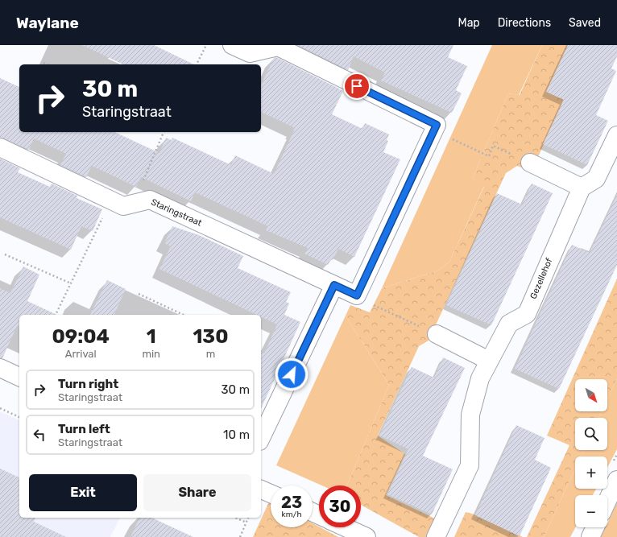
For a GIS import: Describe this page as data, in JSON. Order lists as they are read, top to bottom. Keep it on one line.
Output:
{"streets":{"street":["Staringstraat","Gezellehof"]},"north":"bottom right","page":{"header":"Waylane","nav":["Map","Directions","Saved"],"turn":["30 m","Staringstraat"],"eta":["09:04","Arrival","1","min","130","m"],"list":[{"name":"Turn right","note":"Staringstraat","value":"30 m"},{"name":"Turn left","note":"Staringstraat","value":"10 m"}],"map_buttons":["+","−"],"buttons":["Exit","Share"],"speed":"23 km/h","limit":"30"}}
